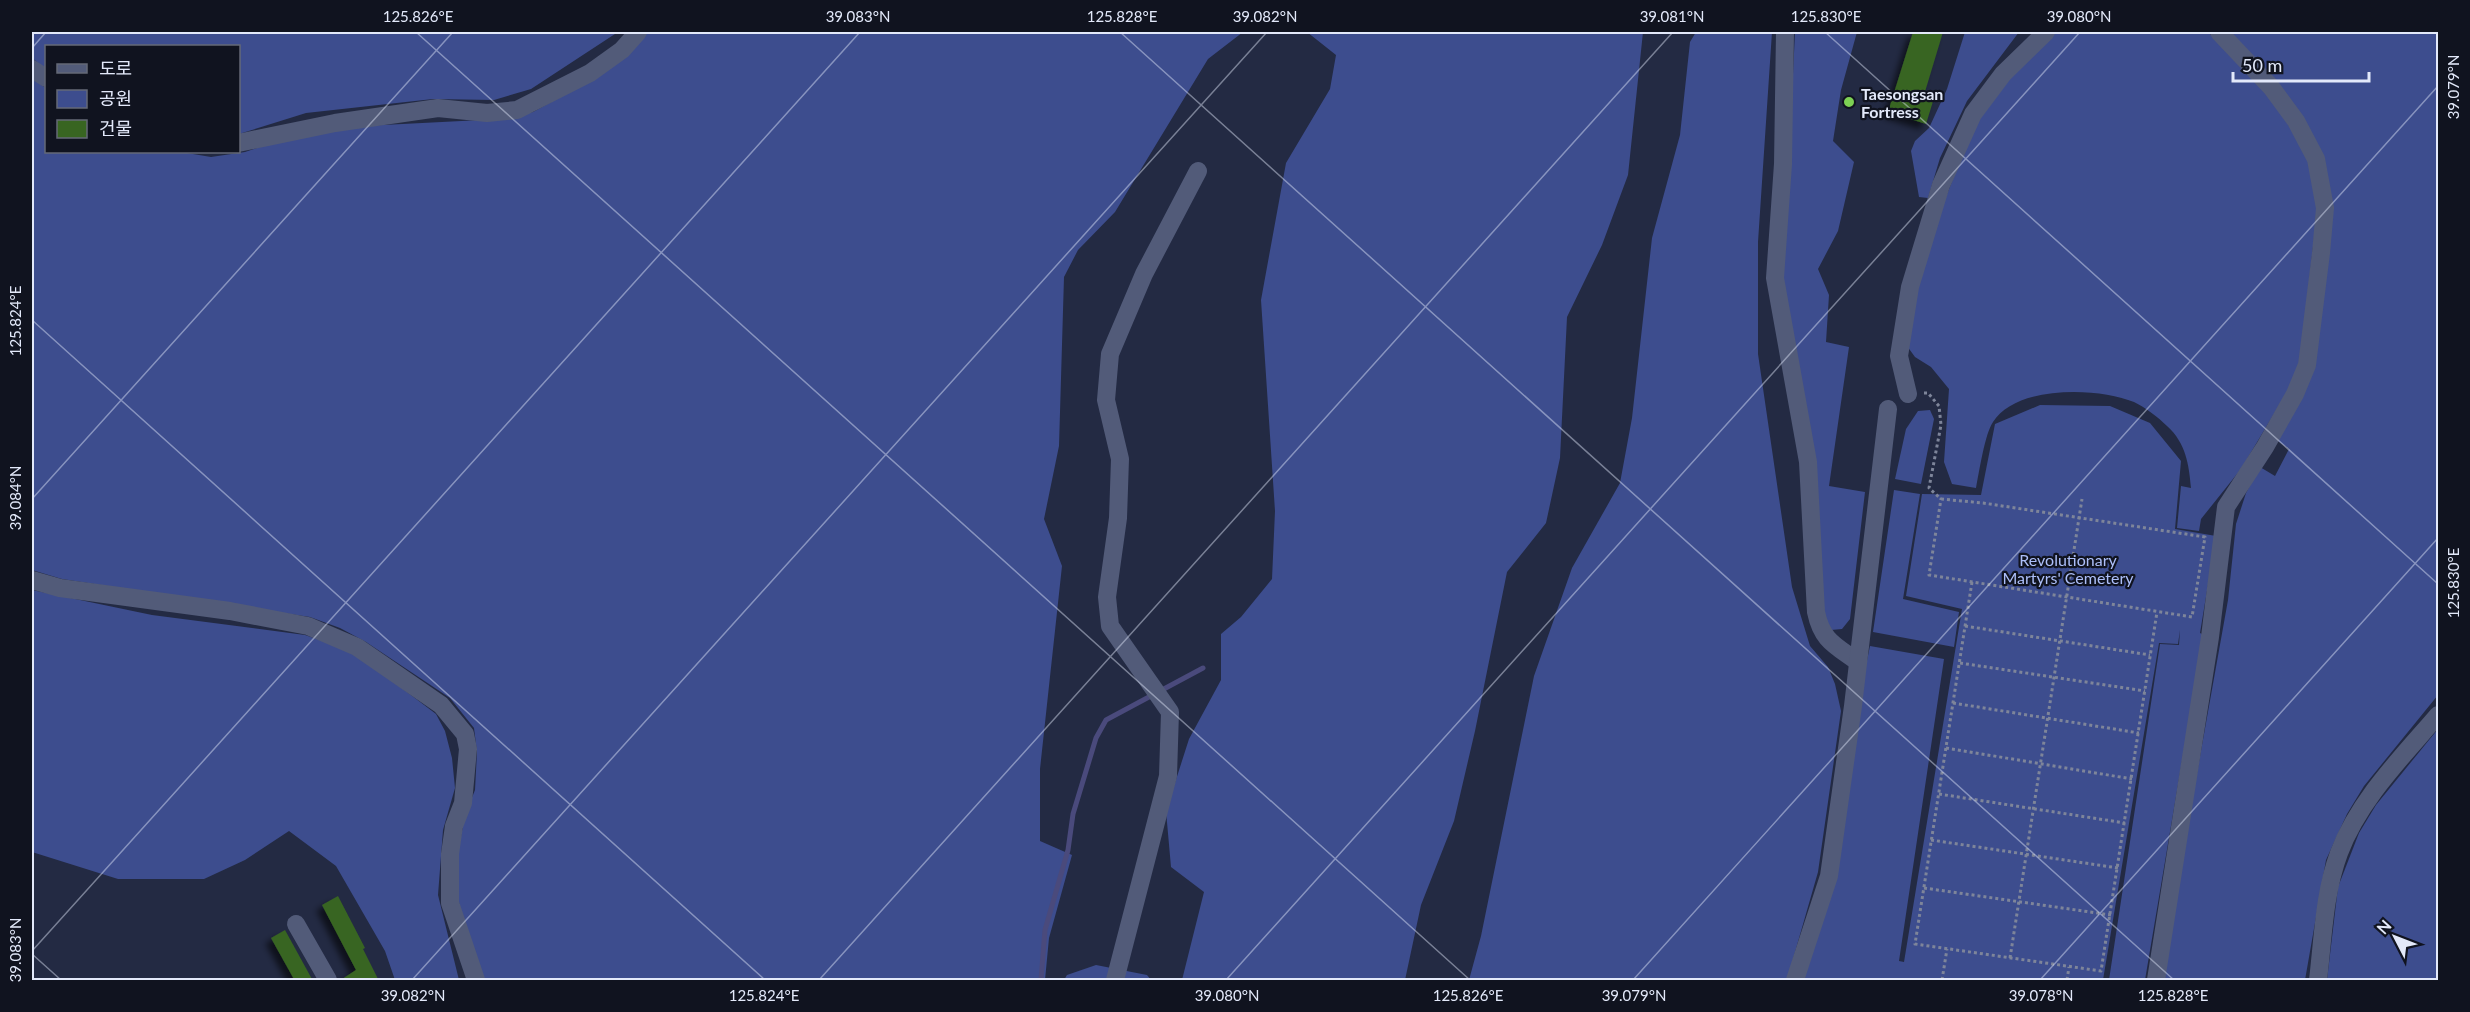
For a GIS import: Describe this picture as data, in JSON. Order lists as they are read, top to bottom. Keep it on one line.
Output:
{"parks":["Revolutionary Martyrs' Cemetery"],"places":["Taesongsan Fortress"],"legend":["도로","공원","건물"],"scale_bar":"50 m","north":"top left","coordinates":["125.826°E","39.083°N","125.828°E","39.082°N","39.081°N","125.830°E","39.080°N","39.079°N","125.824°E","39.084°N","39.078°N"]}
